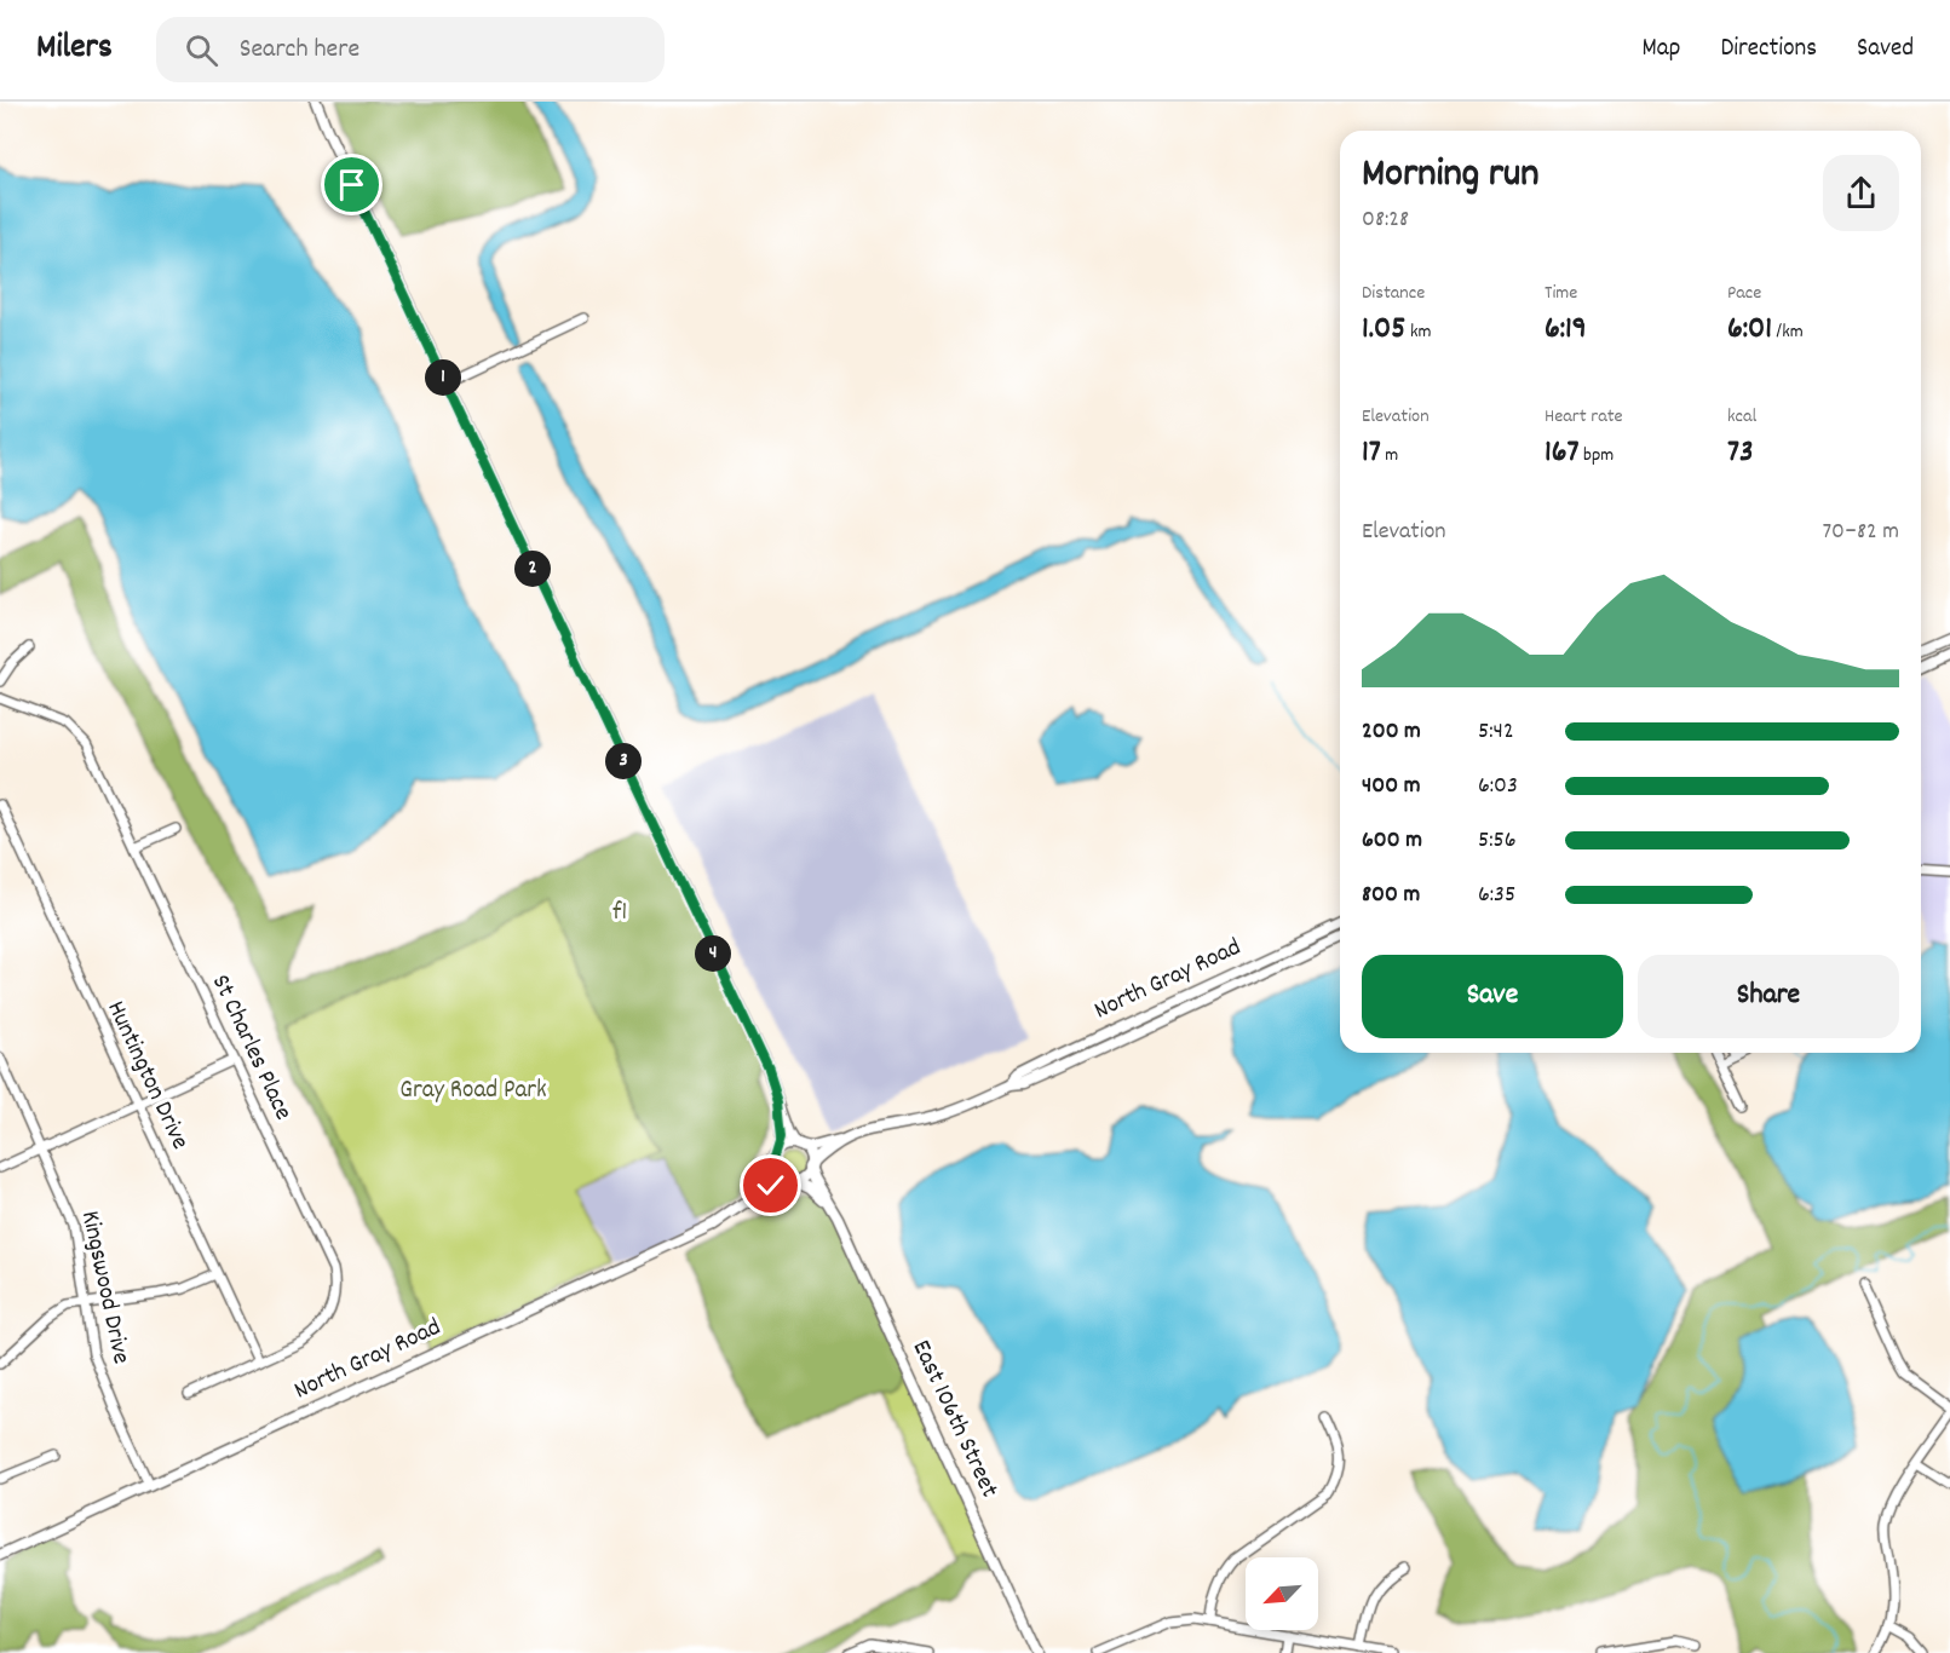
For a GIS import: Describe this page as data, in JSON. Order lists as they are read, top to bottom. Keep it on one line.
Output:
{"streets":{"street":["North Gray Road","St Charles Place","Huntington Drive","Kingswood Drive","East 106th Street"]},"crossings":[["North Gray Road","Kingswood Drive"],["North Gray Road","East 106th Street"],["St Charles Place","Huntington Drive"]],"parks":["f1","Gray Road Park"],"north":"bottom left","page":{"header":"Milers","search":"Search here","nav":["Map","Directions","Saved"],"heading":["Morning run","08:28"],"stats":[["Distance","1.05 km"],["Time","6:19"],["Pace","6:01 /km"],["Elevation","17 m"],["Heart rate","167 bpm"],["kcal","73"]],"pins":["1","2","3","4"],"chart":["Elevation","70–82 m"],"list":[{"name":"200 m","note":"5:42"},{"name":"400 m","note":"6:03"},{"name":"600 m","note":"5:56"},{"name":"800 m","note":"6:35"}],"buttons":["Save","Share"]}}
